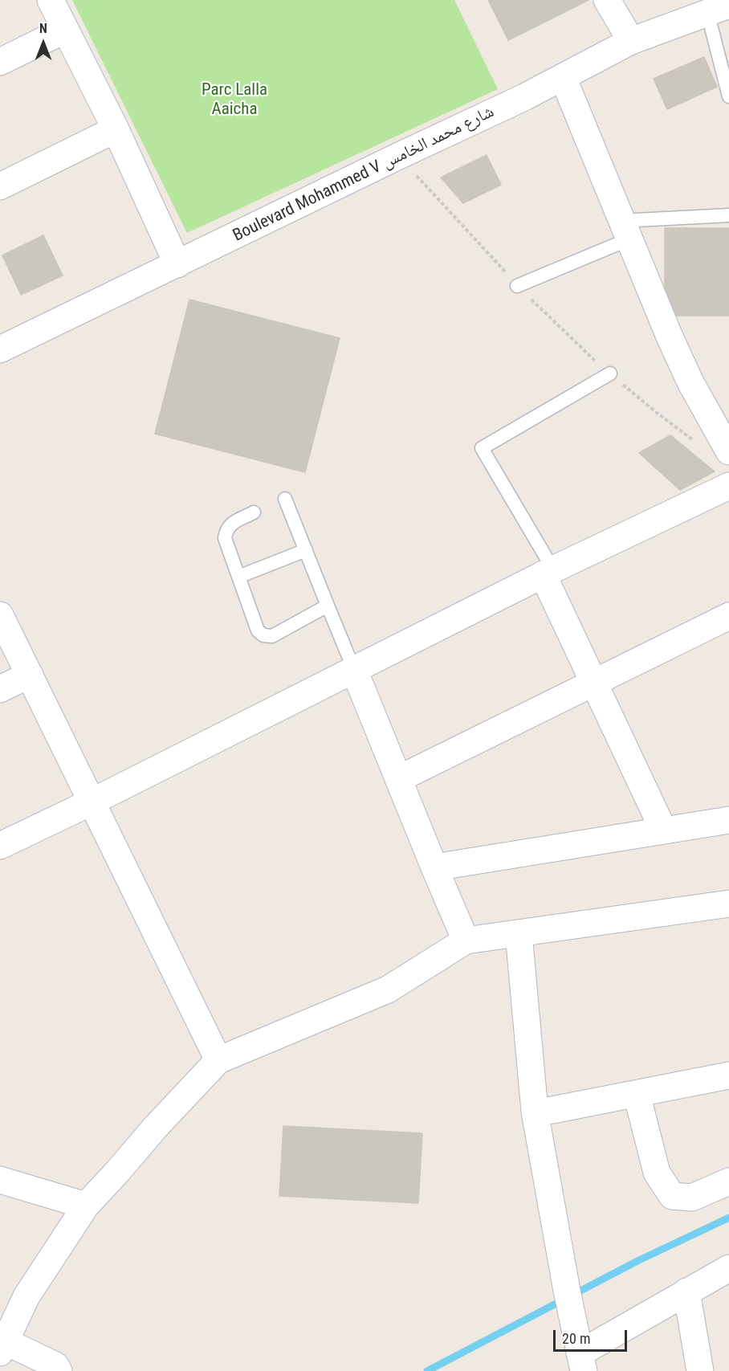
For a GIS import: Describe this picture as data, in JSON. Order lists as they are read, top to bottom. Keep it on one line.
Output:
{"streets":{"street":["Boulevard Mohammed V شارع محمد الخامس"]},"parks":["Parc Lalla Aaicha"],"scale_bar":"20 m","north":"top"}
